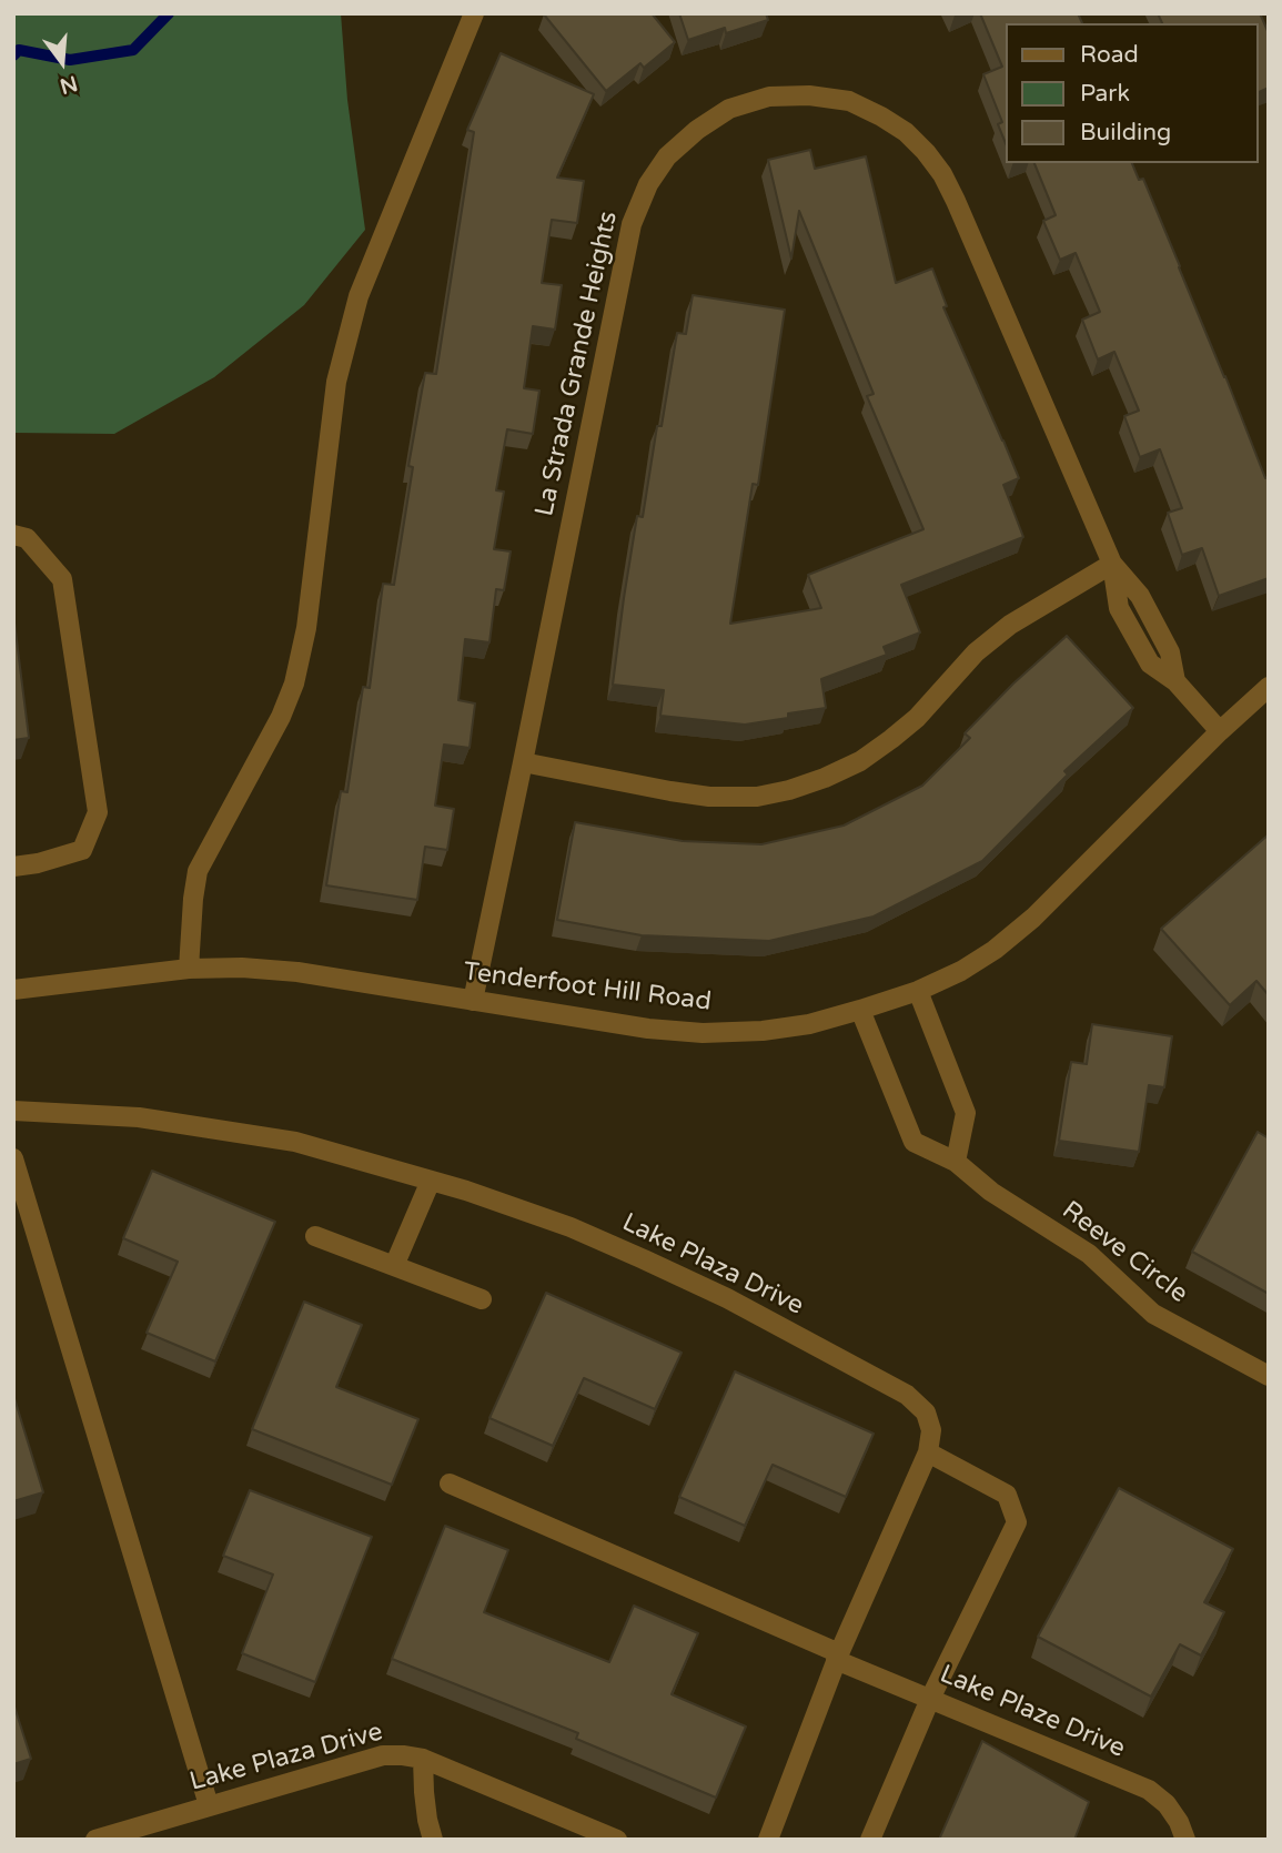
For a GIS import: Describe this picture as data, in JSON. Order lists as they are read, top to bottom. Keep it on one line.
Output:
{"streets":{"street":["La Strada Grande Heights","Tenderfoot Hill Road","Reeve Circle","Lake Plaza Drive","Lake Plaze Drive"]},"crossings":[["La Strada Grande Heights","Tenderfoot Hill Road"],["Tenderfoot Hill Road","Reeve Circle"],["Lake Plaza Drive","Lake Plaze Drive"]],"legend":["Road","Park","Building"],"north":"bottom"}
